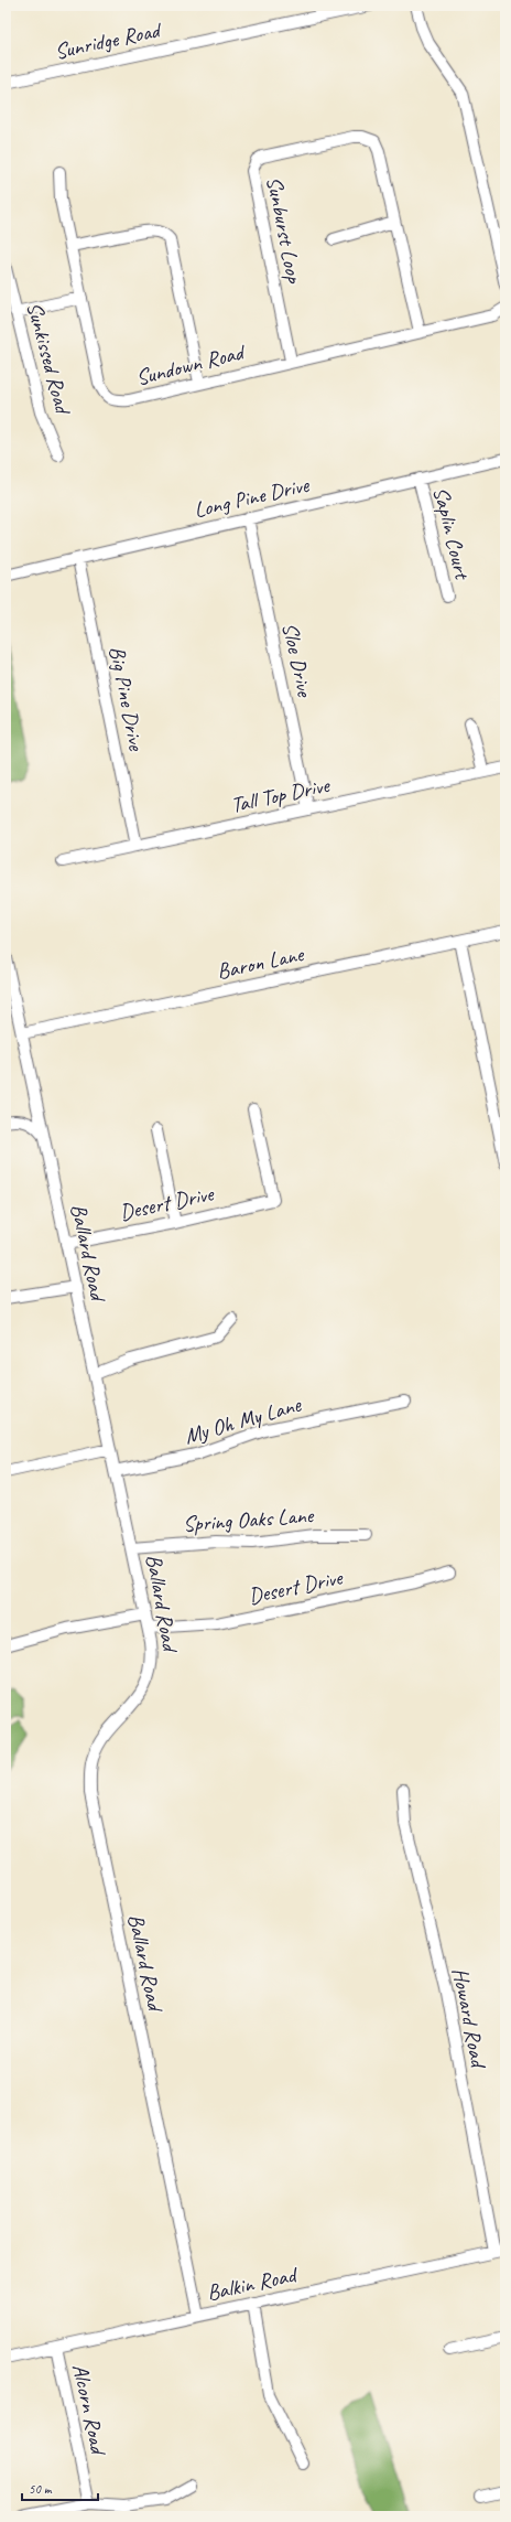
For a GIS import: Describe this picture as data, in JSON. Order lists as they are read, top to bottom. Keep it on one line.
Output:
{"streets":{"street":["Sunridge Road","Sunburst Loop","Sunkissed Road","Sundown Road","Long Pine Drive","Saplin Court","Sloe Drive","Big Pine Drive","Tall Top Drive","Baron Lane","Desert Drive","Ballard Road","My Oh My Lane","Spring Oaks Lane","Howard Road","Balkin Road","Alcorn Road"]},"crossings":[["Sunburst Loop","Sundown Road"],["Long Pine Drive","Saplin Court"],["Long Pine Drive","Sloe Drive"],["Long Pine Drive","Big Pine Drive"],["Sloe Drive","Tall Top Drive"],["Big Pine Drive","Tall Top Drive"],["Baron Lane","Ballard Road"],["Desert Drive","Ballard Road"],["Ballard Road","My Oh My Lane"],["Ballard Road","Spring Oaks Lane"],["Ballard Road","Balkin Road"],["Howard Road","Balkin Road"],["Balkin Road","Alcorn Road"]],"scale_bar":"50 m"}
